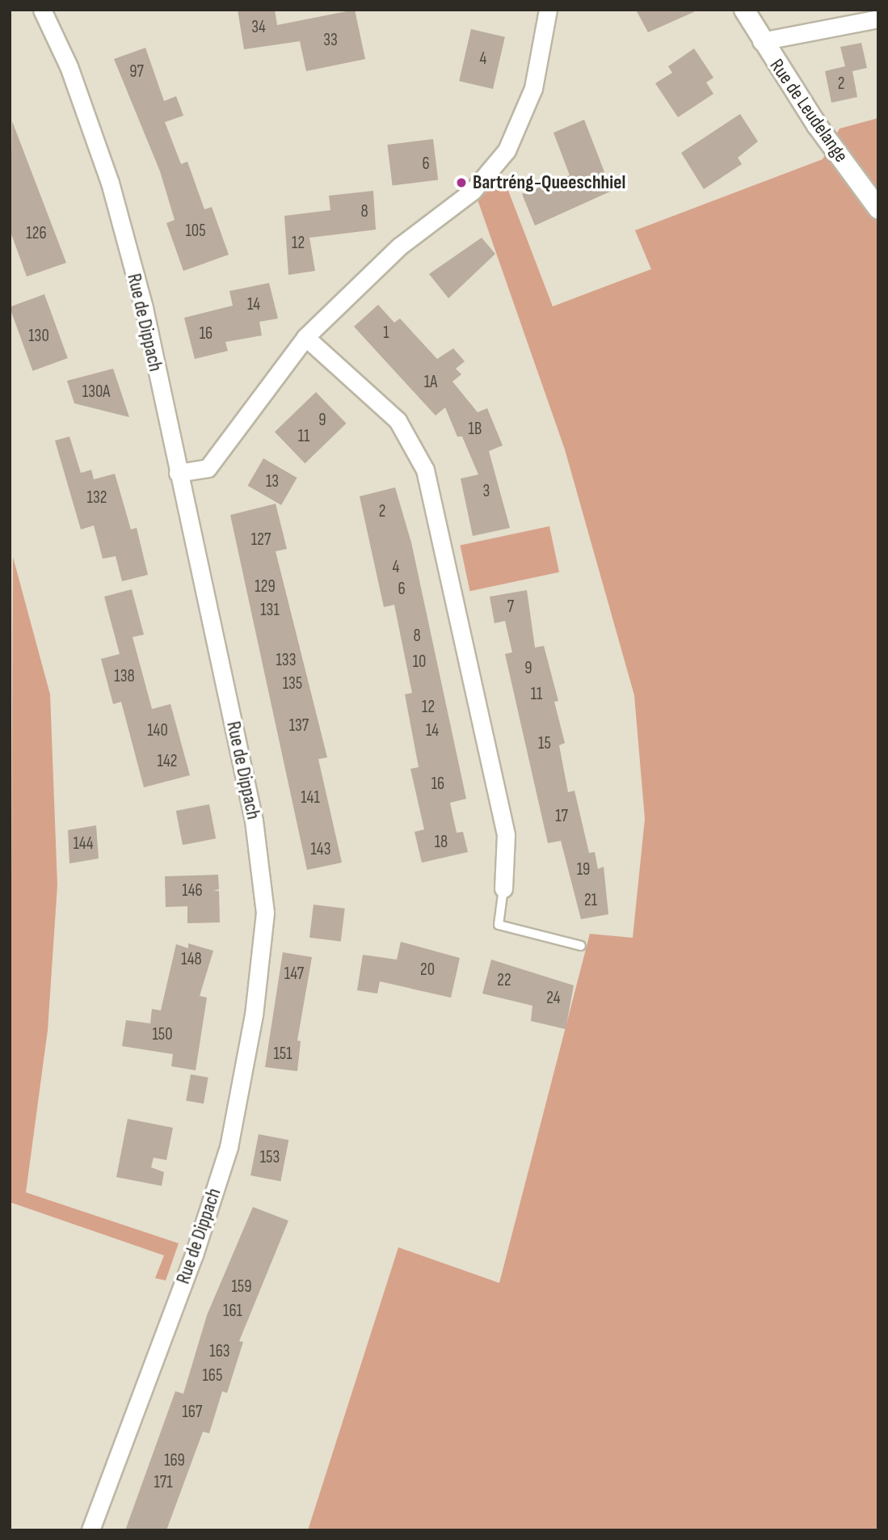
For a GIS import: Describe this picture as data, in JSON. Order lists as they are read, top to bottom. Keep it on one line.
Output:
{"streets":{"street":["Rue de Leudelange","Rue de Dippach"]},"places":["Bartréng-Queeschhiel"],"house_numbers":["34","33","4","97","2","6","8","105","126","12","14","1","16","130","1A","130A","9","1B","11","13","3","132","2","127","4","129","6","7","131","8","133","10","9","138","135","11","12","137","140","14","15","142","16","141","17","18","144","143","19","146","21","148","20","147","22","24","150","151","153","159","161","163","165","167","169","171"]}
